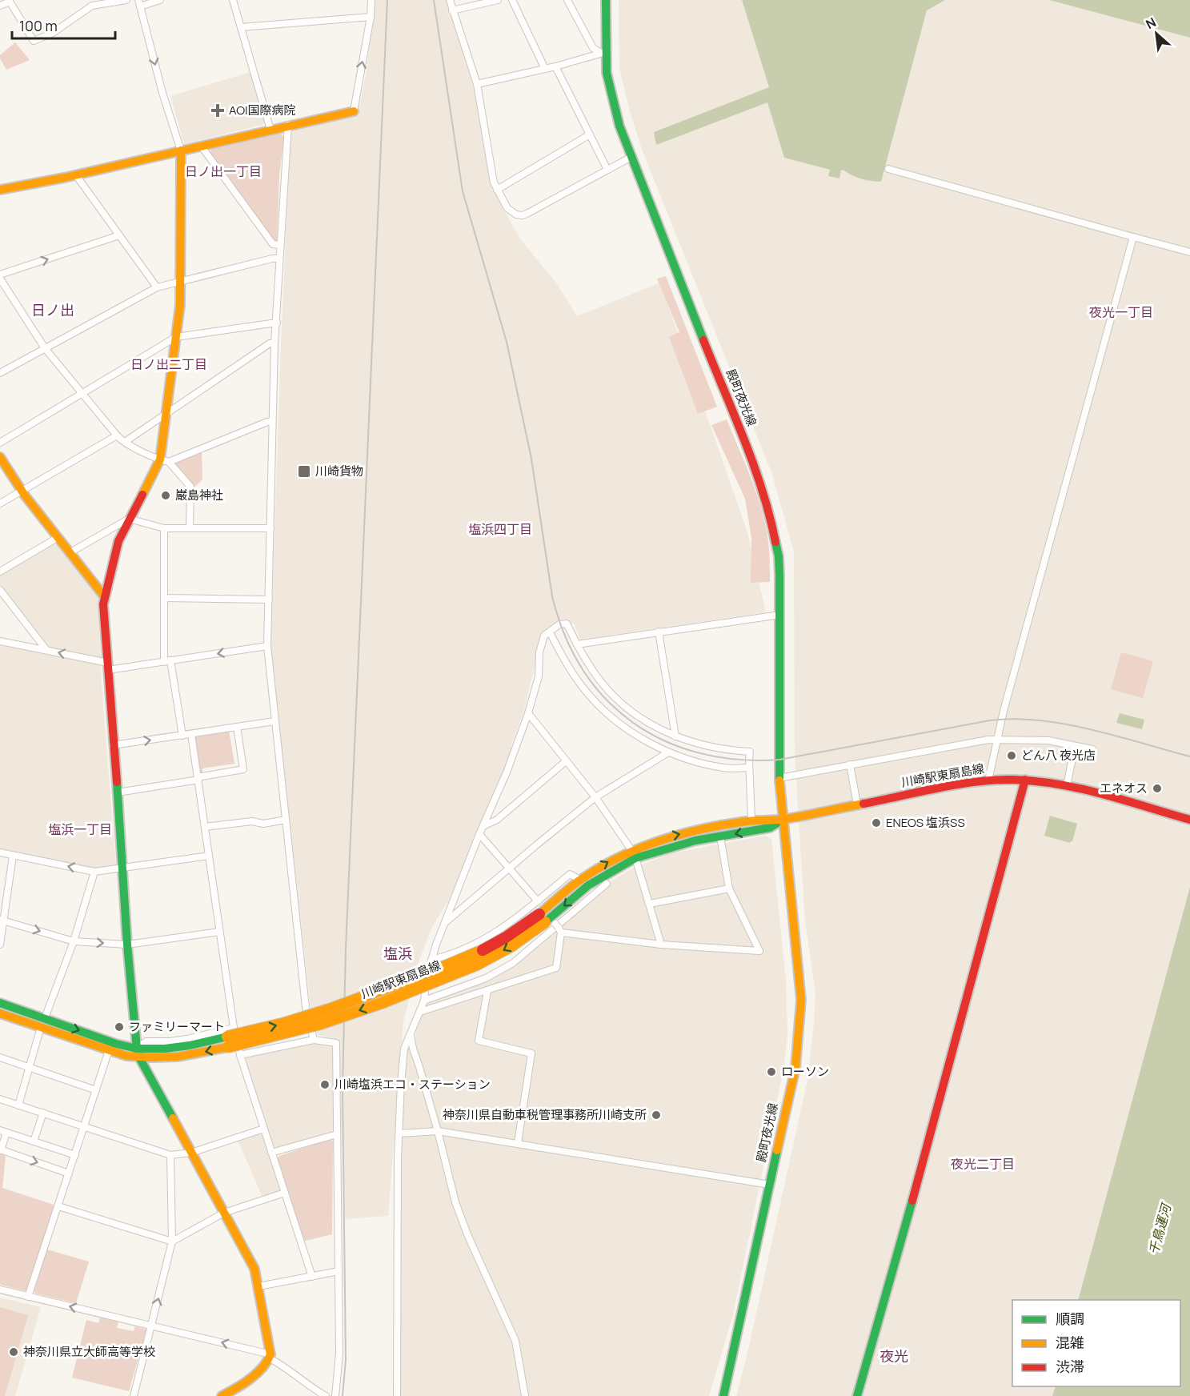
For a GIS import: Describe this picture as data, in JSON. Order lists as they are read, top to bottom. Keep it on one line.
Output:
{"streets":{"main road":["殿町夜光線","川崎駅東扇島線"]},"crossings":[["殿町夜光線","川崎駅東扇島線"]],"districts":["日ノ出一丁目","日ノ出","夜光一丁目","日ノ出二丁目","塩浜四丁目","塩浜一丁目","塩浜","夜光二丁目","夜光"],"water":["千鳥運河"],"places":{"health":["AOI国際病院"],"transit":["川崎貨物"],"other":["巌島神社","どん八 夜光店","エネオス","ENEOS 塩浜SS","ファミリーマート","ローソン","川崎塩浜エコ・ステーション","神奈川県自動車税管理事務所川崎支所","神奈川県立大師高等学校"]},"legend":["順調","混雑","渋滞"],"scale_bar":"100 m","north":"top left"}
